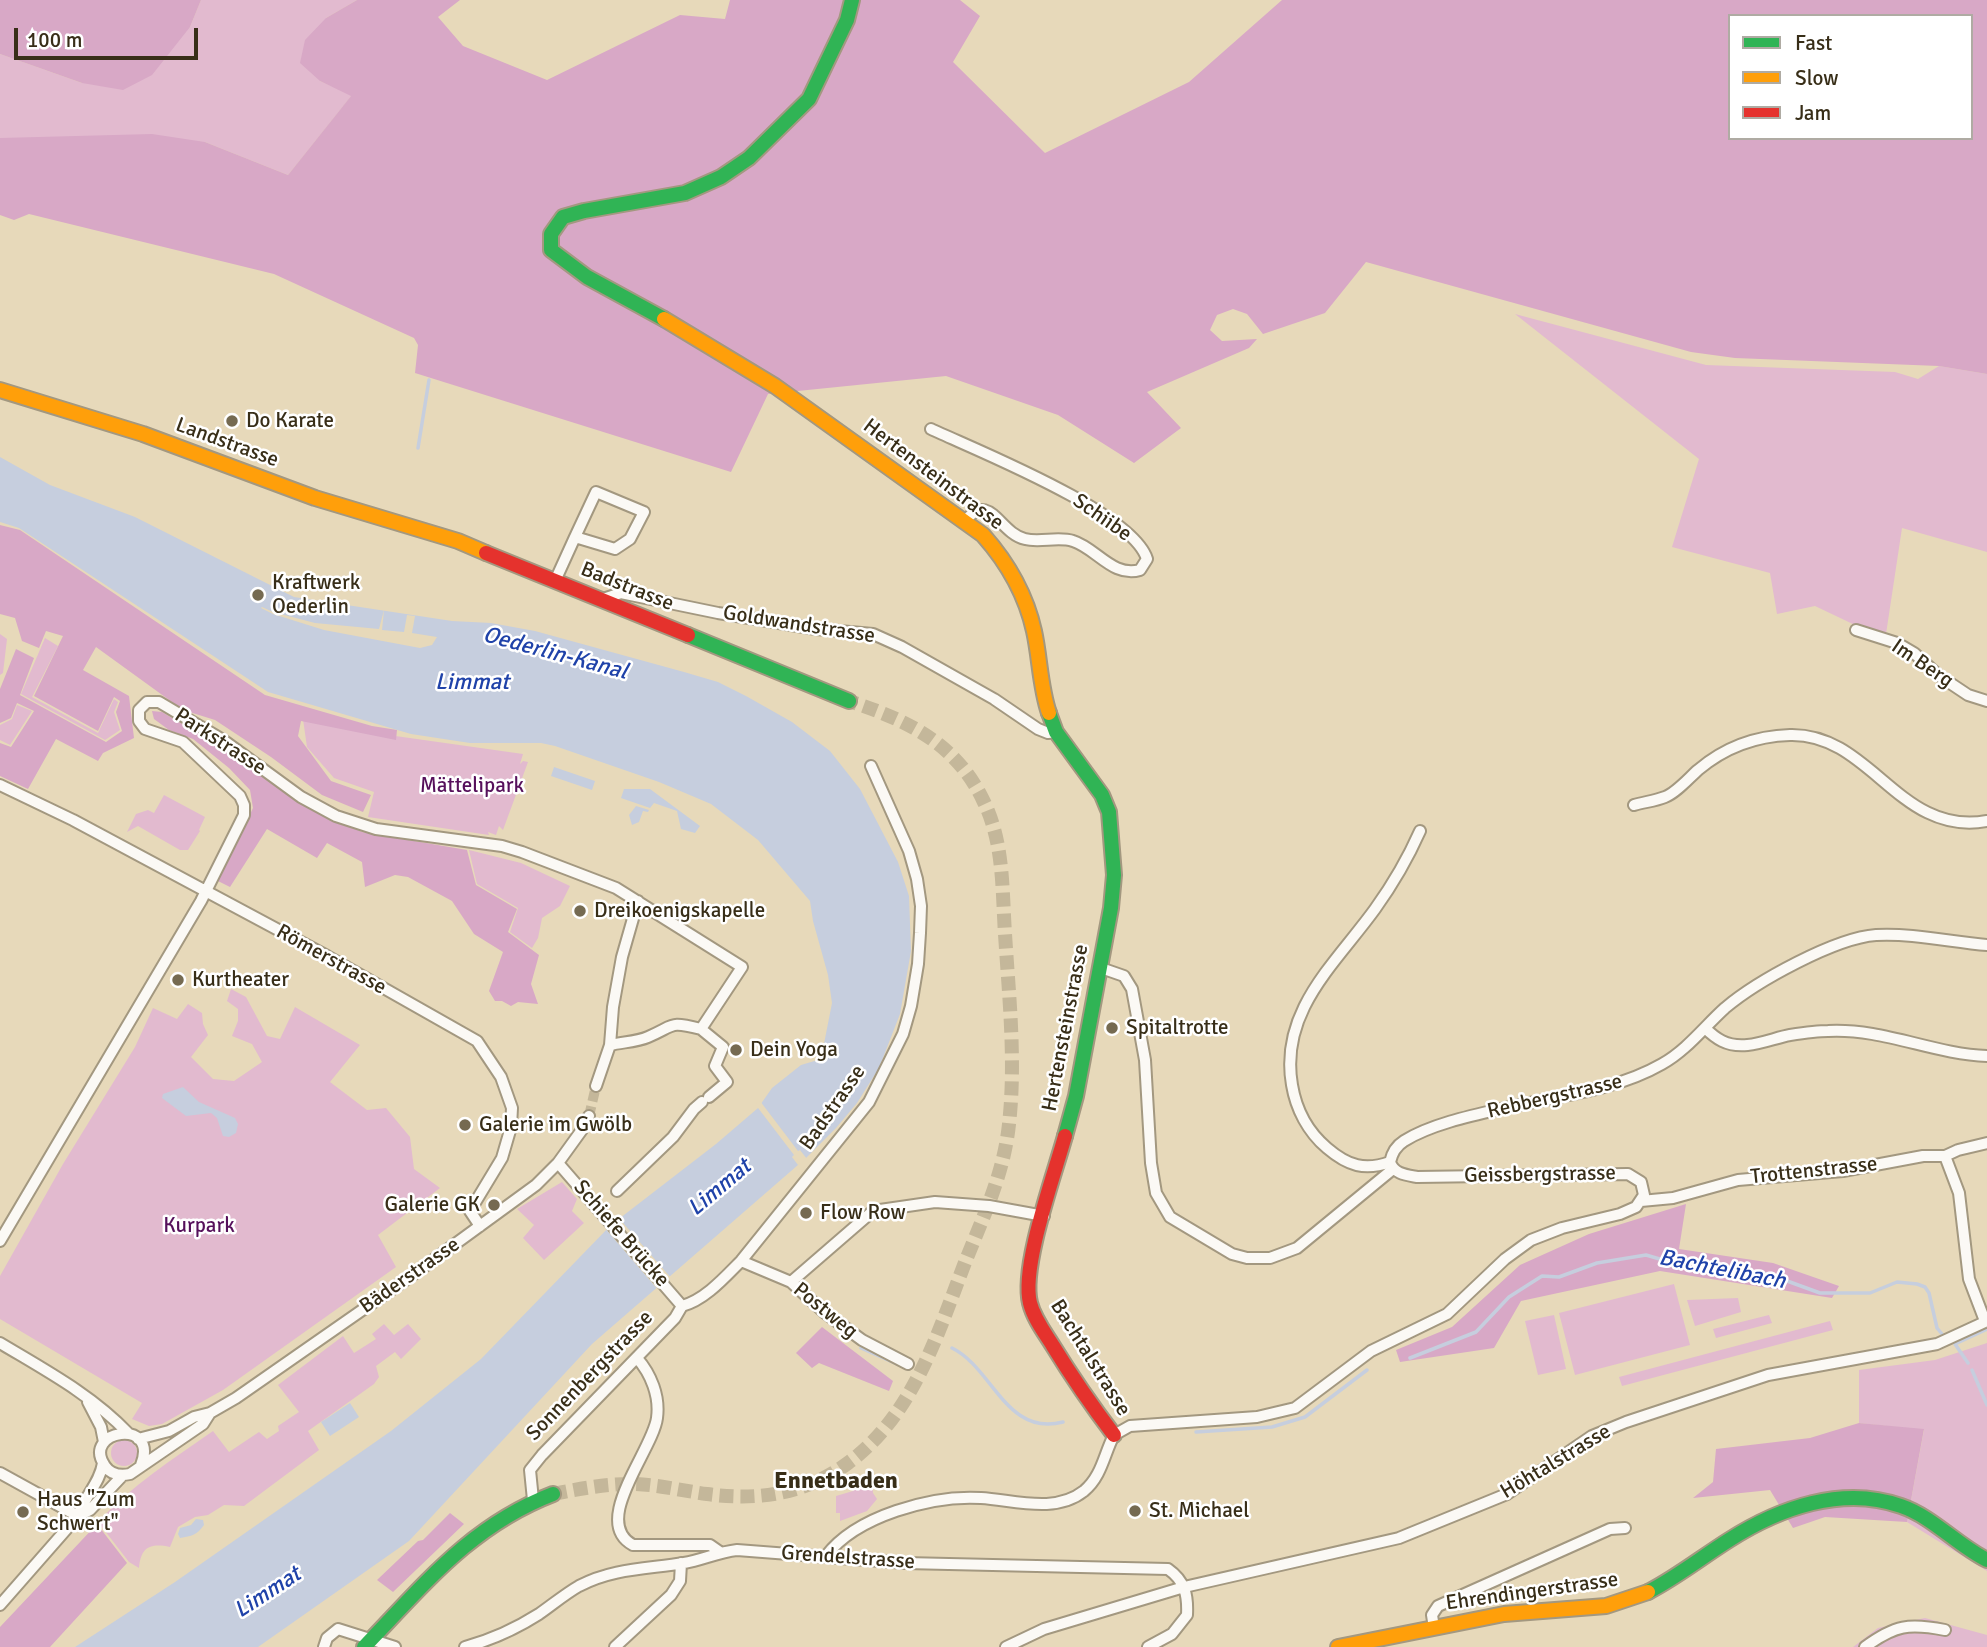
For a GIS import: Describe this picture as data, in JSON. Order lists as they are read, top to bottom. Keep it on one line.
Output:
{"streets":{"street":["Landstrasse","Hertensteinstrasse","Schiibe","Badstrasse","Goldwandstrasse","Im Berg","Parkstrasse","Römerstrasse","Rebbergstrasse","Trottenstrasse","Geissbergstrasse","Schiefe Brücke","Bäderstrasse","Postweg","Bachtalstrasse","Sonnenbergstrasse","Höhtalstrasse","Grendelstrasse","Ehrendingerstrasse"]},"crossings":[["Landstrasse","Badstrasse"],["Hertensteinstrasse","Schiibe"],["Hertensteinstrasse","Goldwandstrasse"],["Hertensteinstrasse","Rebbergstrasse"],["Hertensteinstrasse","Bachtalstrasse"],["Badstrasse","Goldwandstrasse"],["Badstrasse","Schiefe Brücke"],["Badstrasse","Postweg"],["Badstrasse","Sonnenbergstrasse"],["Parkstrasse","Römerstrasse"],["Römerstrasse","Bäderstrasse"],["Rebbergstrasse","Geissbergstrasse"],["Trottenstrasse","Geissbergstrasse"],["Geissbergstrasse","Bachtalstrasse"],["Schiefe Brücke","Bäderstrasse"],["Schiefe Brücke","Sonnenbergstrasse"],["Bachtalstrasse","Grendelstrasse"],["Sonnenbergstrasse","Grendelstrasse"],["Höhtalstrasse","Grendelstrasse"]],"districts":["Ennetbaden"],"water":["Oederlin-Kanal","Limmat","Bachtelibach"],"parks":["Mättelipark","Kurpark"],"places":["Do Karate","Kraftwerk Oederlin","Dreikoenigskapelle","Kurtheater","Spitaltrotte","Dein Yoga","Galerie im Gwölb","Galerie GK","Flow Row","St. Michael","Haus \"Zum Schwert\""],"legend":["Fast","Slow","Jam"],"scale_bar":"100 m"}
